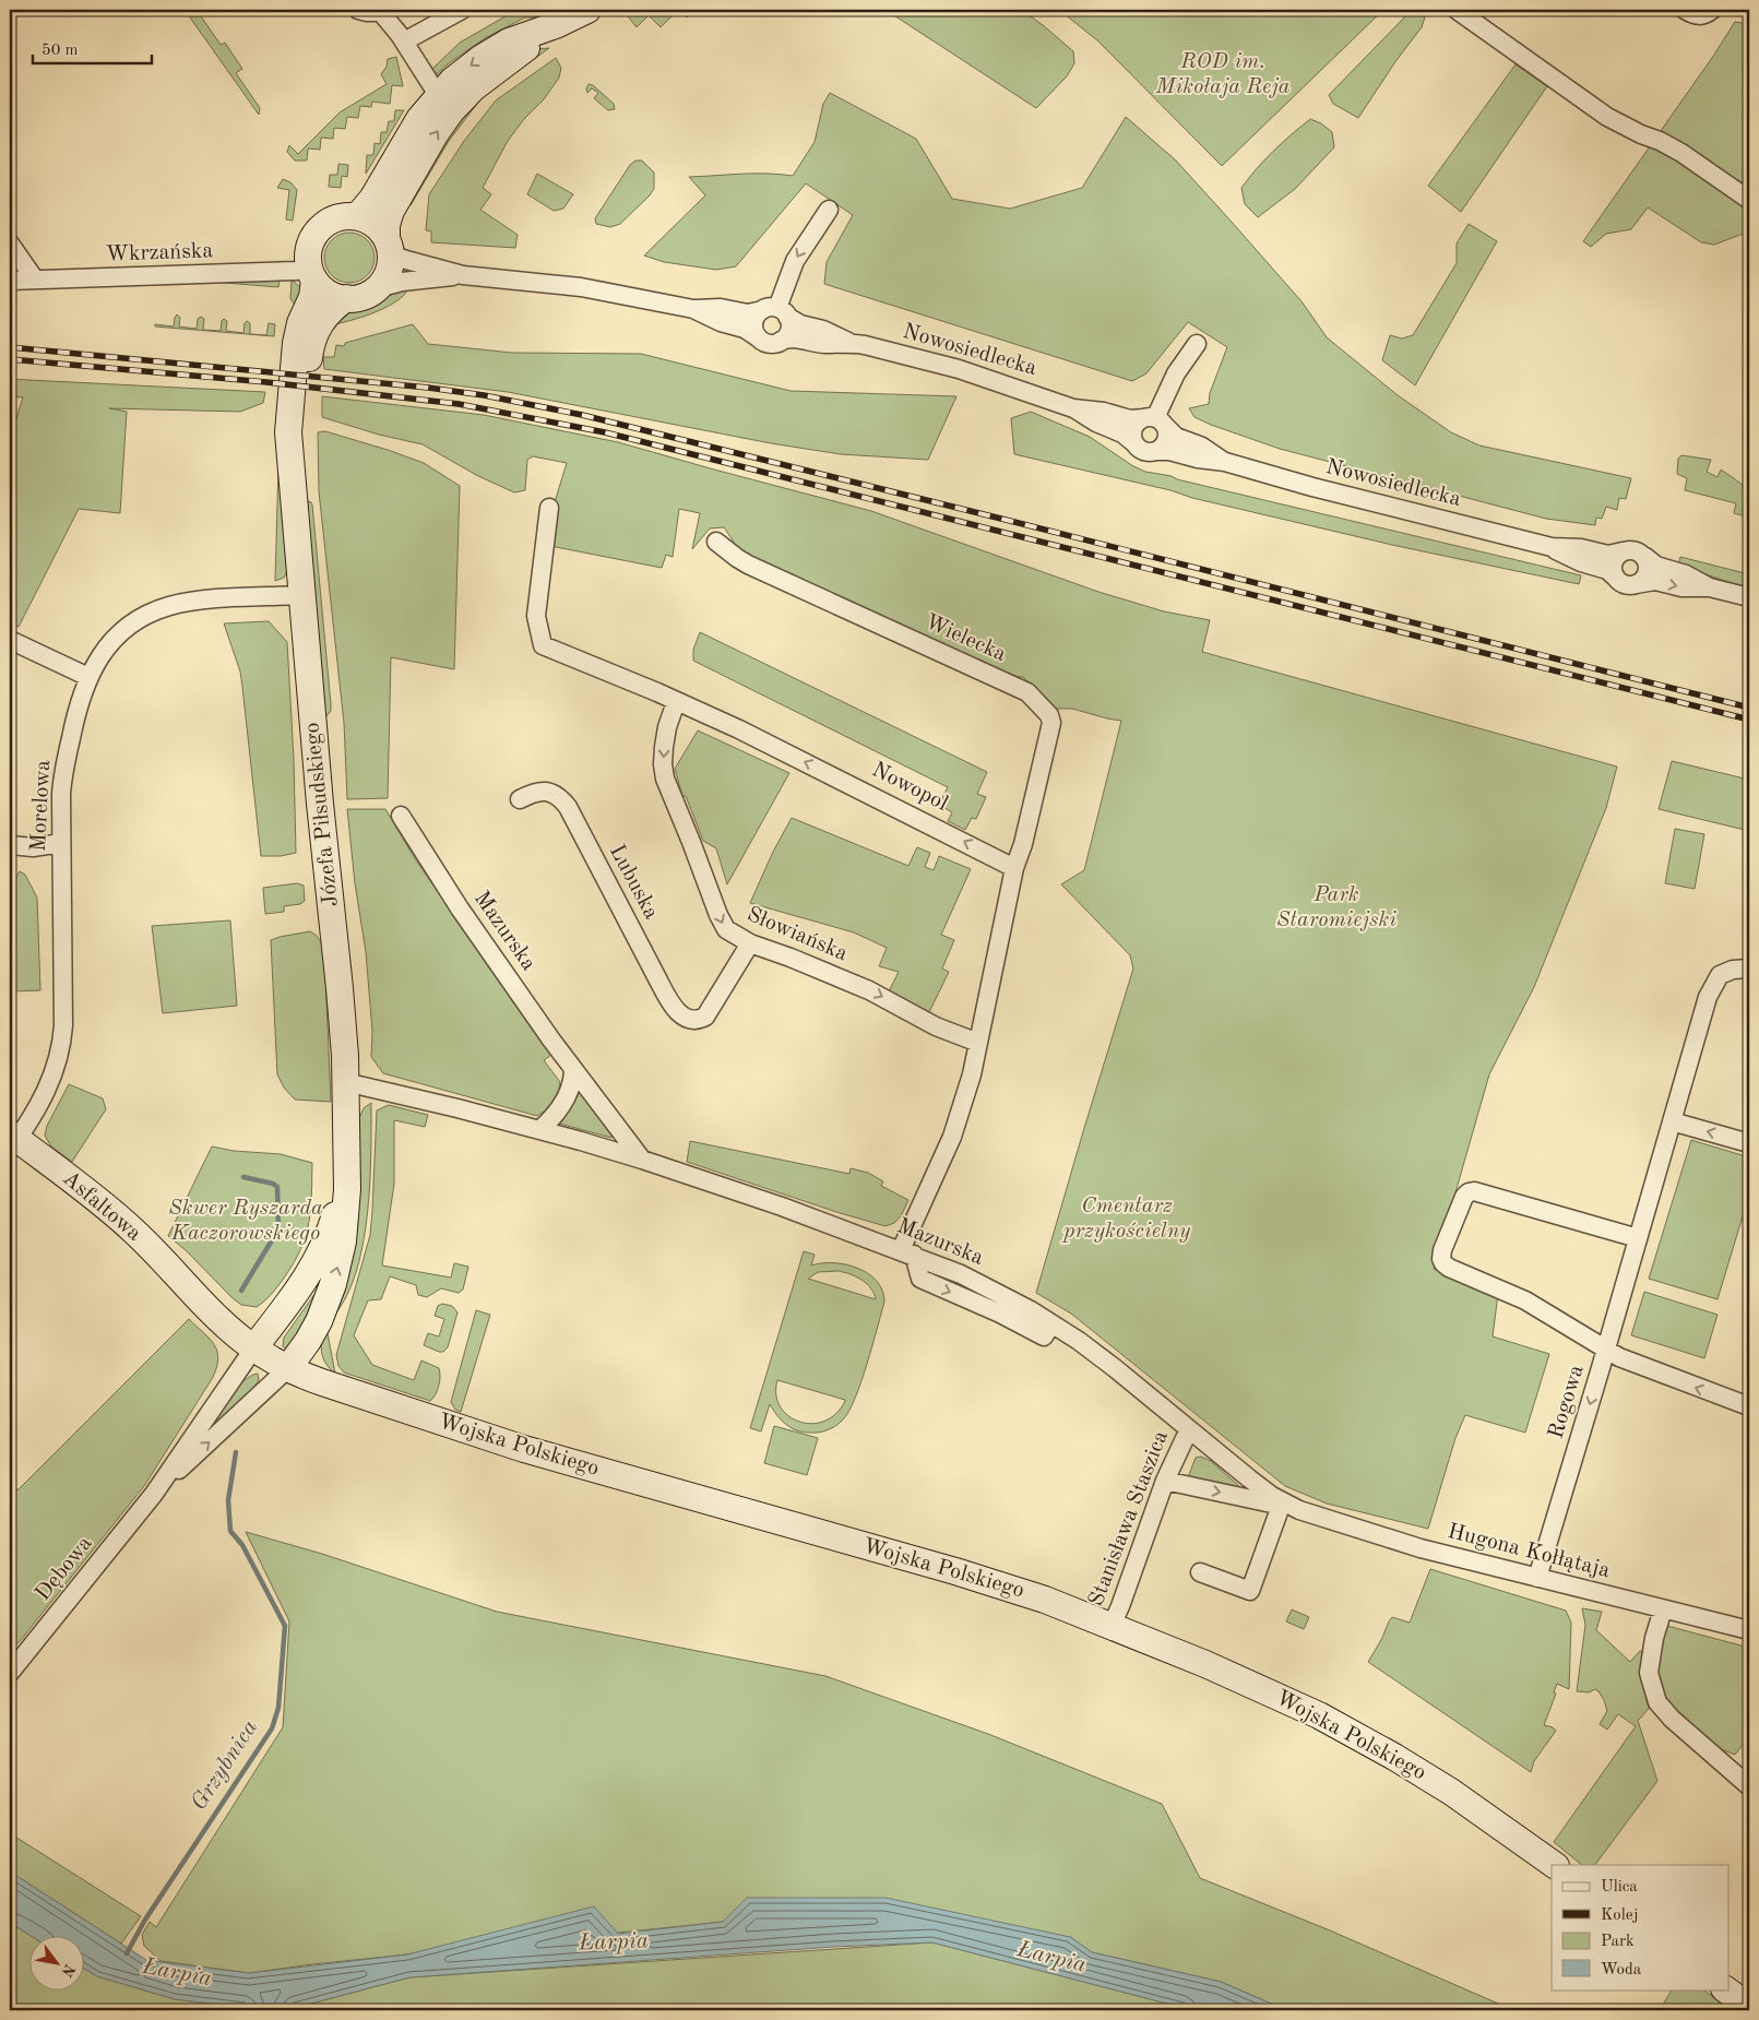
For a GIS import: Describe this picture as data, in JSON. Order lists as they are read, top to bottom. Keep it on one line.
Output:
{"streets":{"street":["Wkrzańska","Nowosiedlecka","Wielecka","Nowopol","Morelowa","Józefa Piłsudskiego","Lubuska","Mazurska","Słowiańska","Asfaltowa","Rogowa","Wojska Polskiego","Stanisława Staszica","Hugona Kołłątaja","Dębowa"]},"crossings":[["Wkrzańska","Nowosiedlecka"],["Wkrzańska","Józefa Piłsudskiego"],["Nowosiedlecka","Józefa Piłsudskiego"],["Wielecka","Nowopol"],["Nowopol","Słowiańska"],["Morelowa","Józefa Piłsudskiego"],["Morelowa","Asfaltowa"],["Józefa Piłsudskiego","Mazurska"],["Józefa Piłsudskiego","Asfaltowa"],["Józefa Piłsudskiego","Wojska Polskiego"],["Józefa Piłsudskiego","Dębowa"],["Lubuska","Słowiańska"],["Asfaltowa","Wojska Polskiego"],["Asfaltowa","Dębowa"],["Rogowa","Hugona Kołłątaja"],["Wojska Polskiego","Stanisława Staszica"],["Wojska Polskiego","Dębowa"],["Stanisława Staszica","Hugona Kołłątaja"]],"one_way":["Nowopol","Słowiańska","Rogowa"],"water":["Grzybnica","Łarpia"],"parks":["ROD im. Mikołaja Reja","Park Staromiejski","Cmentarz przykościelny","Skwer Ryszarda Kaczorowskiego"],"legend":["Ulica","Kolej","Park","Woda"],"scale_bar":"50 m","north":"bottom right"}
